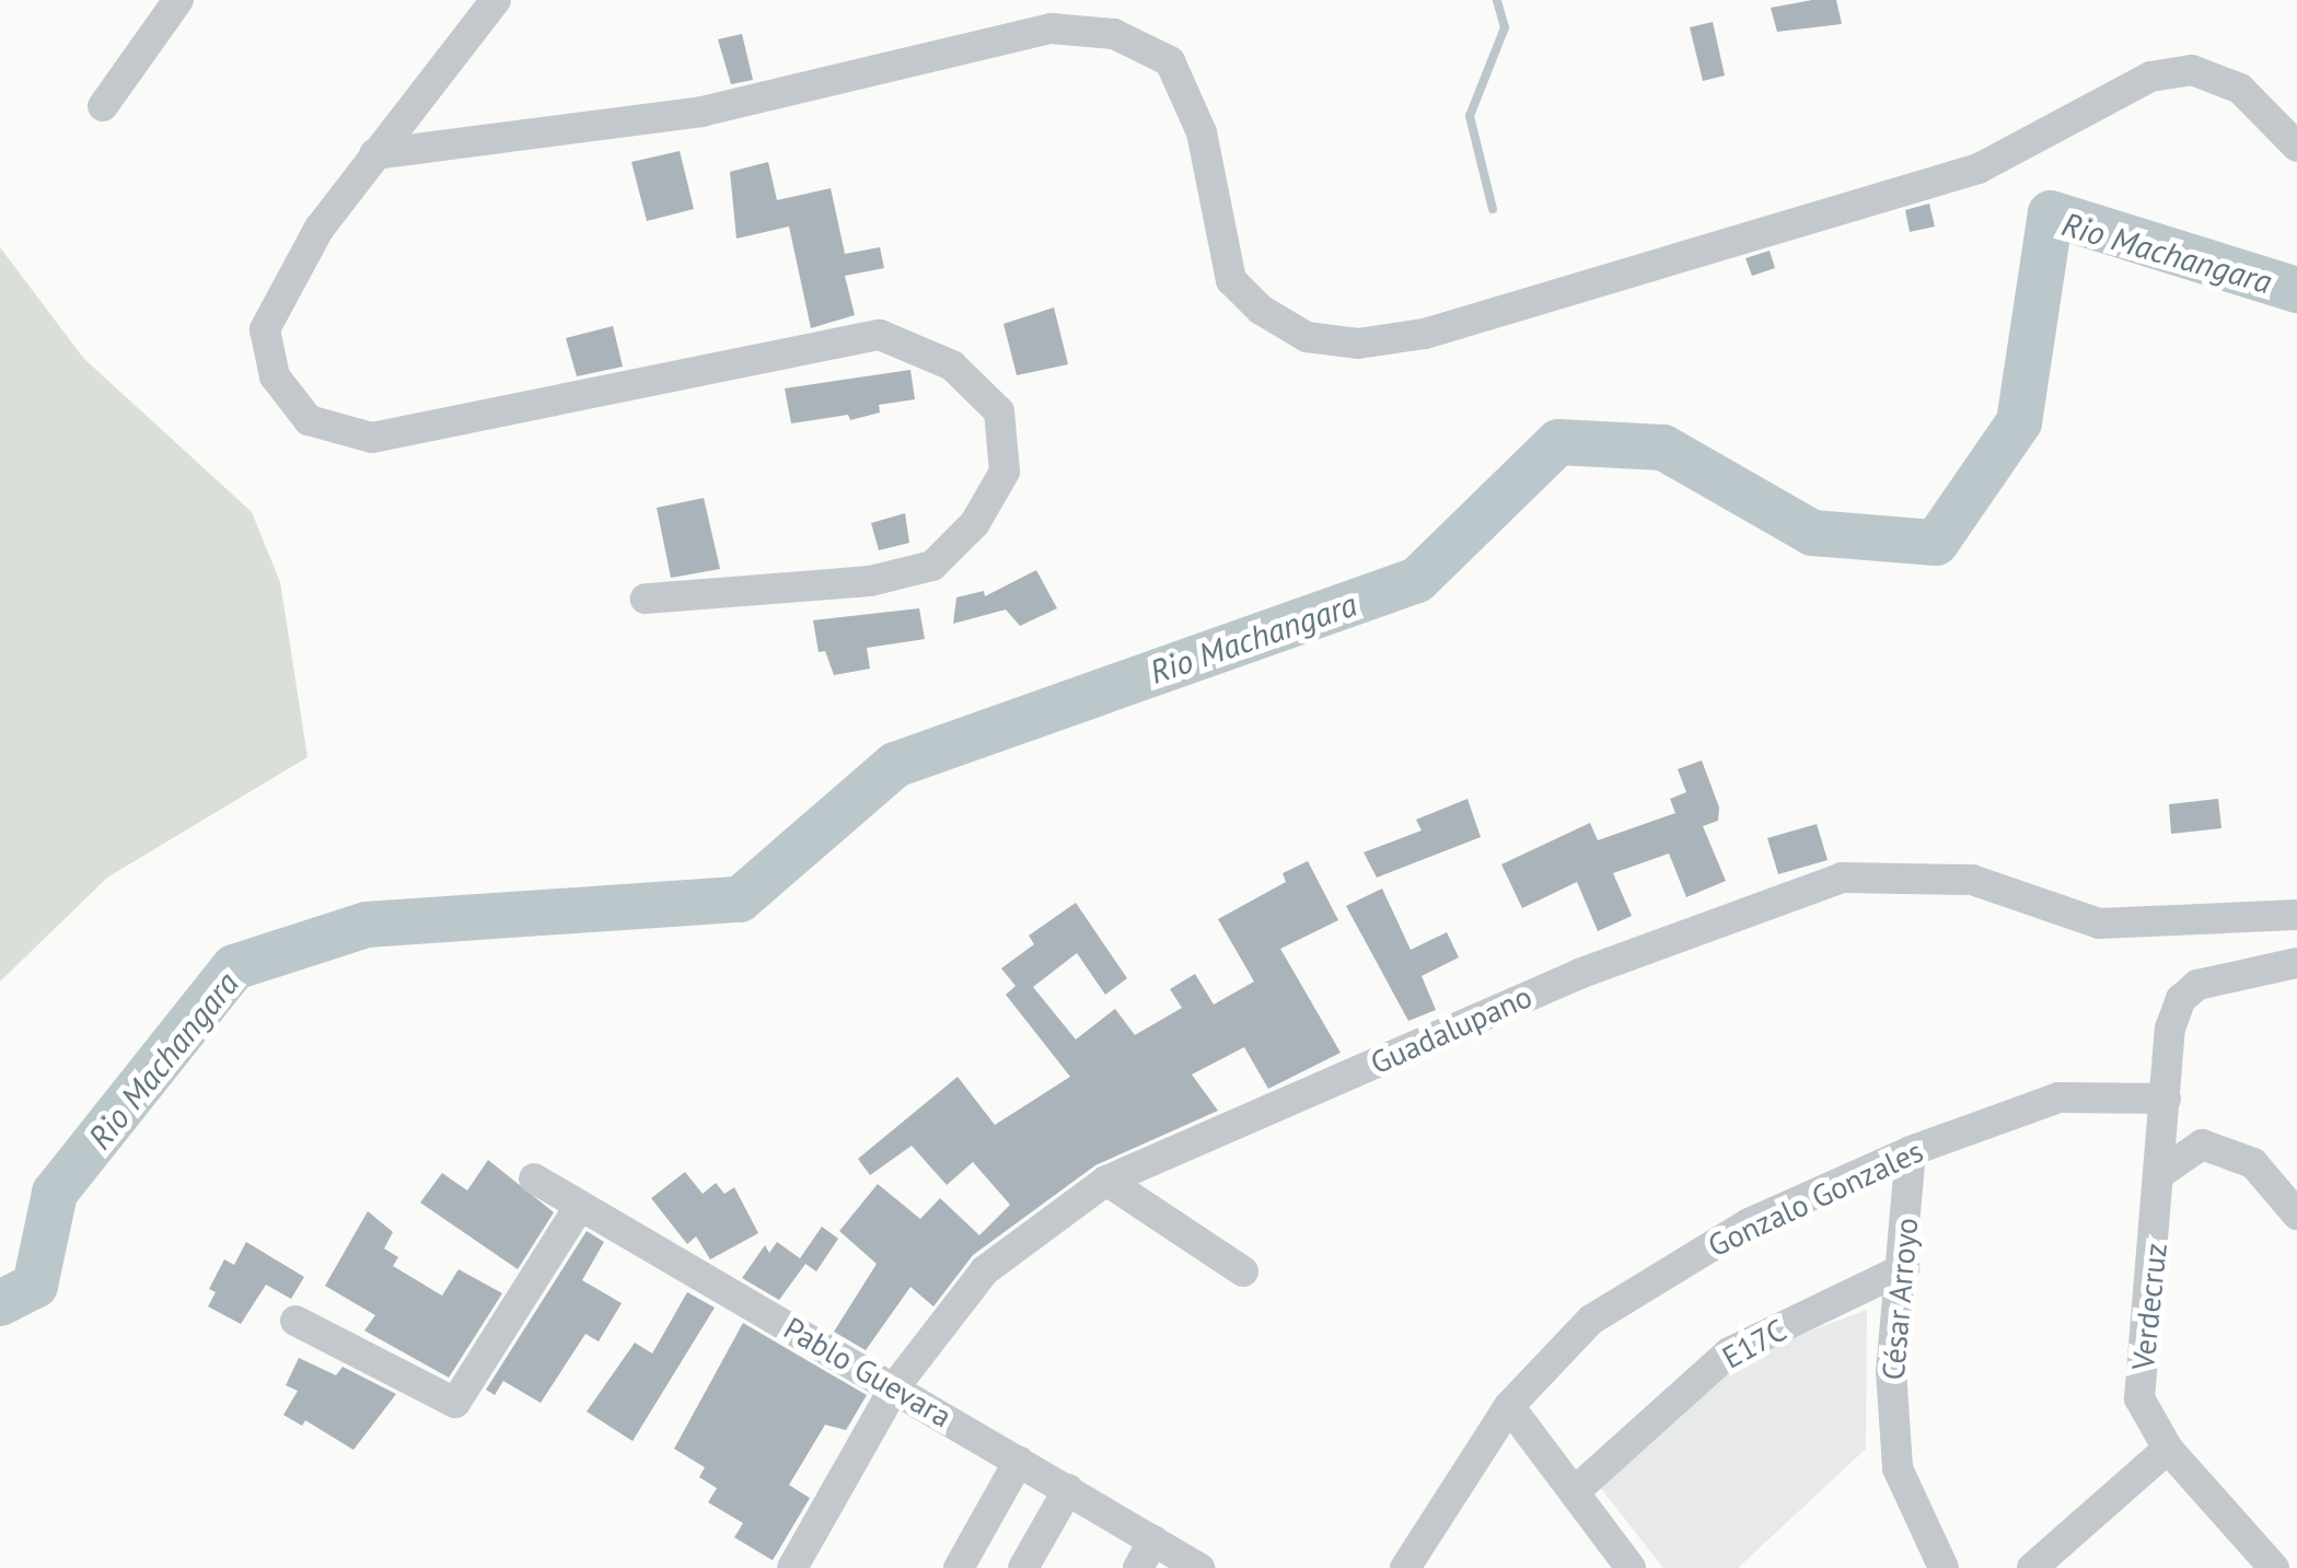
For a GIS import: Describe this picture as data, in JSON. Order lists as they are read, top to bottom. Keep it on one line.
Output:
{"streets":{"street":["Guadalupano","Gonzalo Gonzales","César Arroyo","Verdecruz","E17C","Pablo Guevara"]},"crossings":[["Guadalupano","Pablo Guevara"],["Gonzalo Gonzales","César Arroyo"],["Gonzalo Gonzales","Verdecruz"],["César Arroyo","E17C"]],"water":["Rio Machangara"]}
